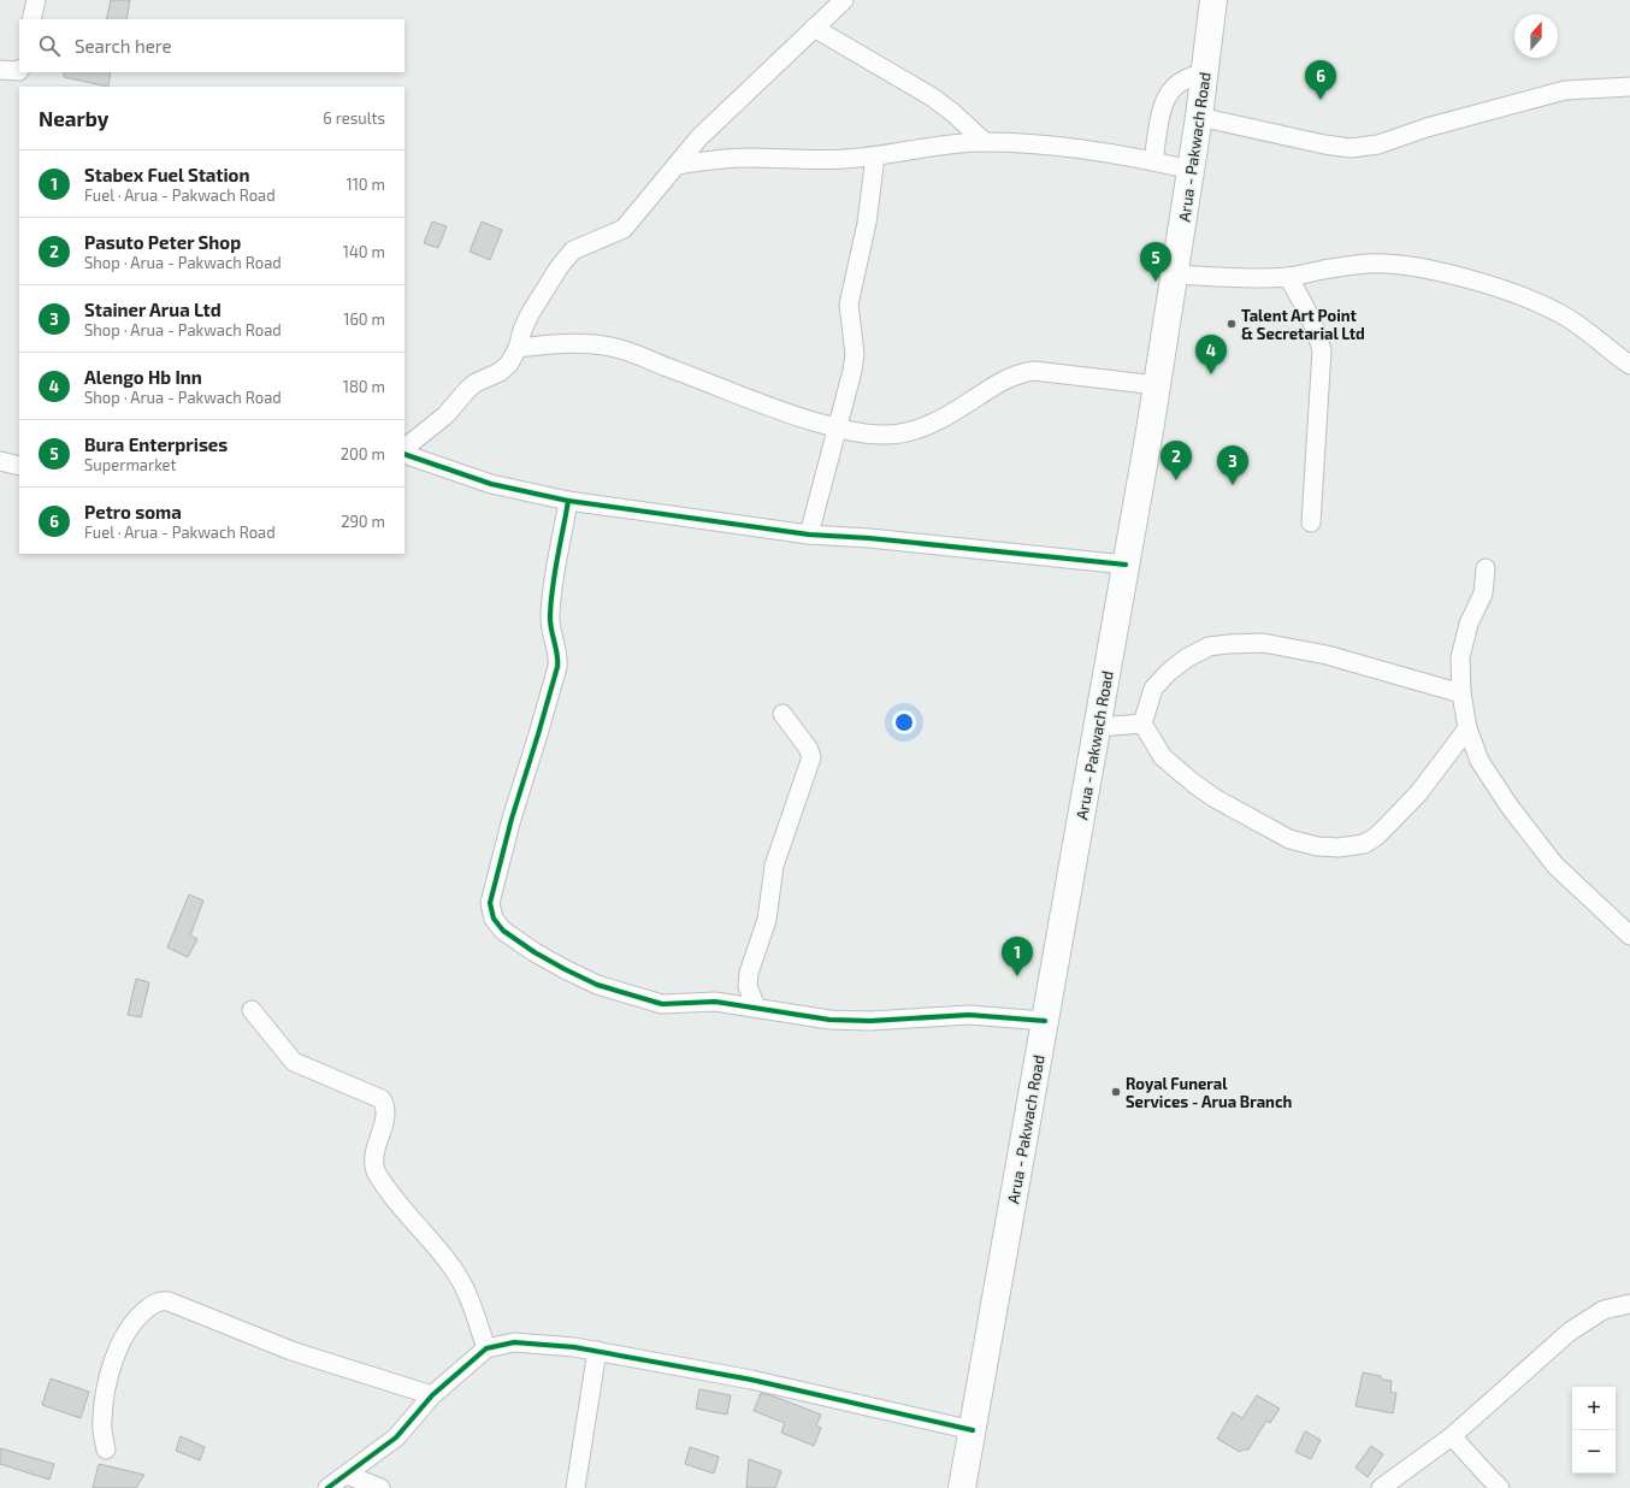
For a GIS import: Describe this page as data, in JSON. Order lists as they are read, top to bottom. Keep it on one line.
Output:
{"streets":{"main road":["Arua - Pakwach Road"]},"places":["Talent Art Point & Secretarial Ltd","Royal Funeral Services - Arua Branch"],"north":"top","page":{"search":"Search here","pins":["6","5","4","2","3","1"],"heading":["Nearby","6 results"],"list":[{"mark":"1","name":"Stabex Fuel Station","note":"Fuel · Arua - Pakwach Road","value":"110 m"},{"mark":"2","name":"Pasuto Peter Shop","note":"Shop · Arua - Pakwach Road","value":"140 m"},{"mark":"3","name":"Stainer Arua Ltd","note":"Shop · Arua - Pakwach Road","value":"160 m"},{"mark":"4","name":"Alengo Hb Inn","note":"Shop · Arua - Pakwach Road","value":"180 m"},{"mark":"5","name":"Bura Enterprises","note":"Supermarket","value":"200 m"},{"mark":"6","name":"Petro soma","note":"Fuel · Arua - Pakwach Road","value":"290 m"}],"map_buttons":["+","−"]}}
